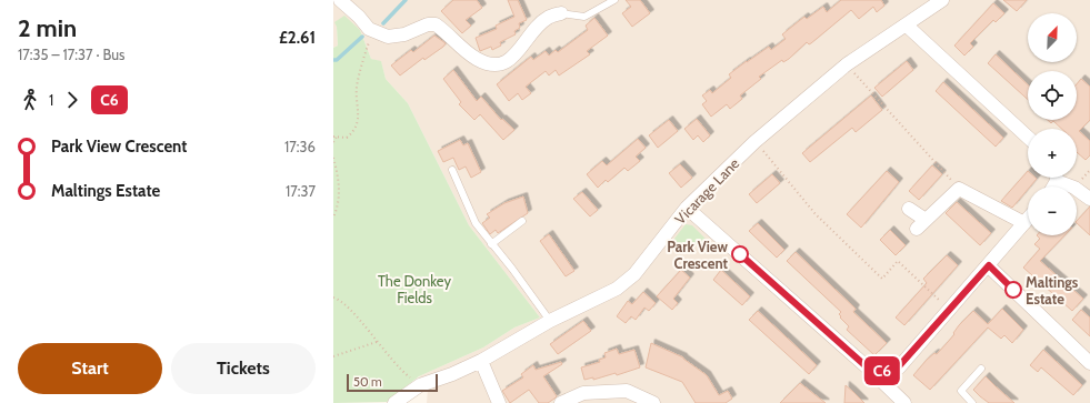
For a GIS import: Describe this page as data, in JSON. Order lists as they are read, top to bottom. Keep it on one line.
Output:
{"streets":{"street":["Vicarage Lane"]},"parks":["The Donkey Fields"],"places":["Park View Crescent","Maltings Estate"],"lines":["bus line C6"],"scale_bar":"50 m","north":"top right","page":{"heading":["2 min","17:35 – 17:37 · Bus","£2.61"],"on_map":"C6","map_buttons":["+","−"],"legs":["1","C6"],"list":[{"name":"Park View Crescent","value":"17:36"},{"name":"Maltings Estate","value":"17:37"}],"buttons":["Start","Tickets"],"scale":"50 m"}}
